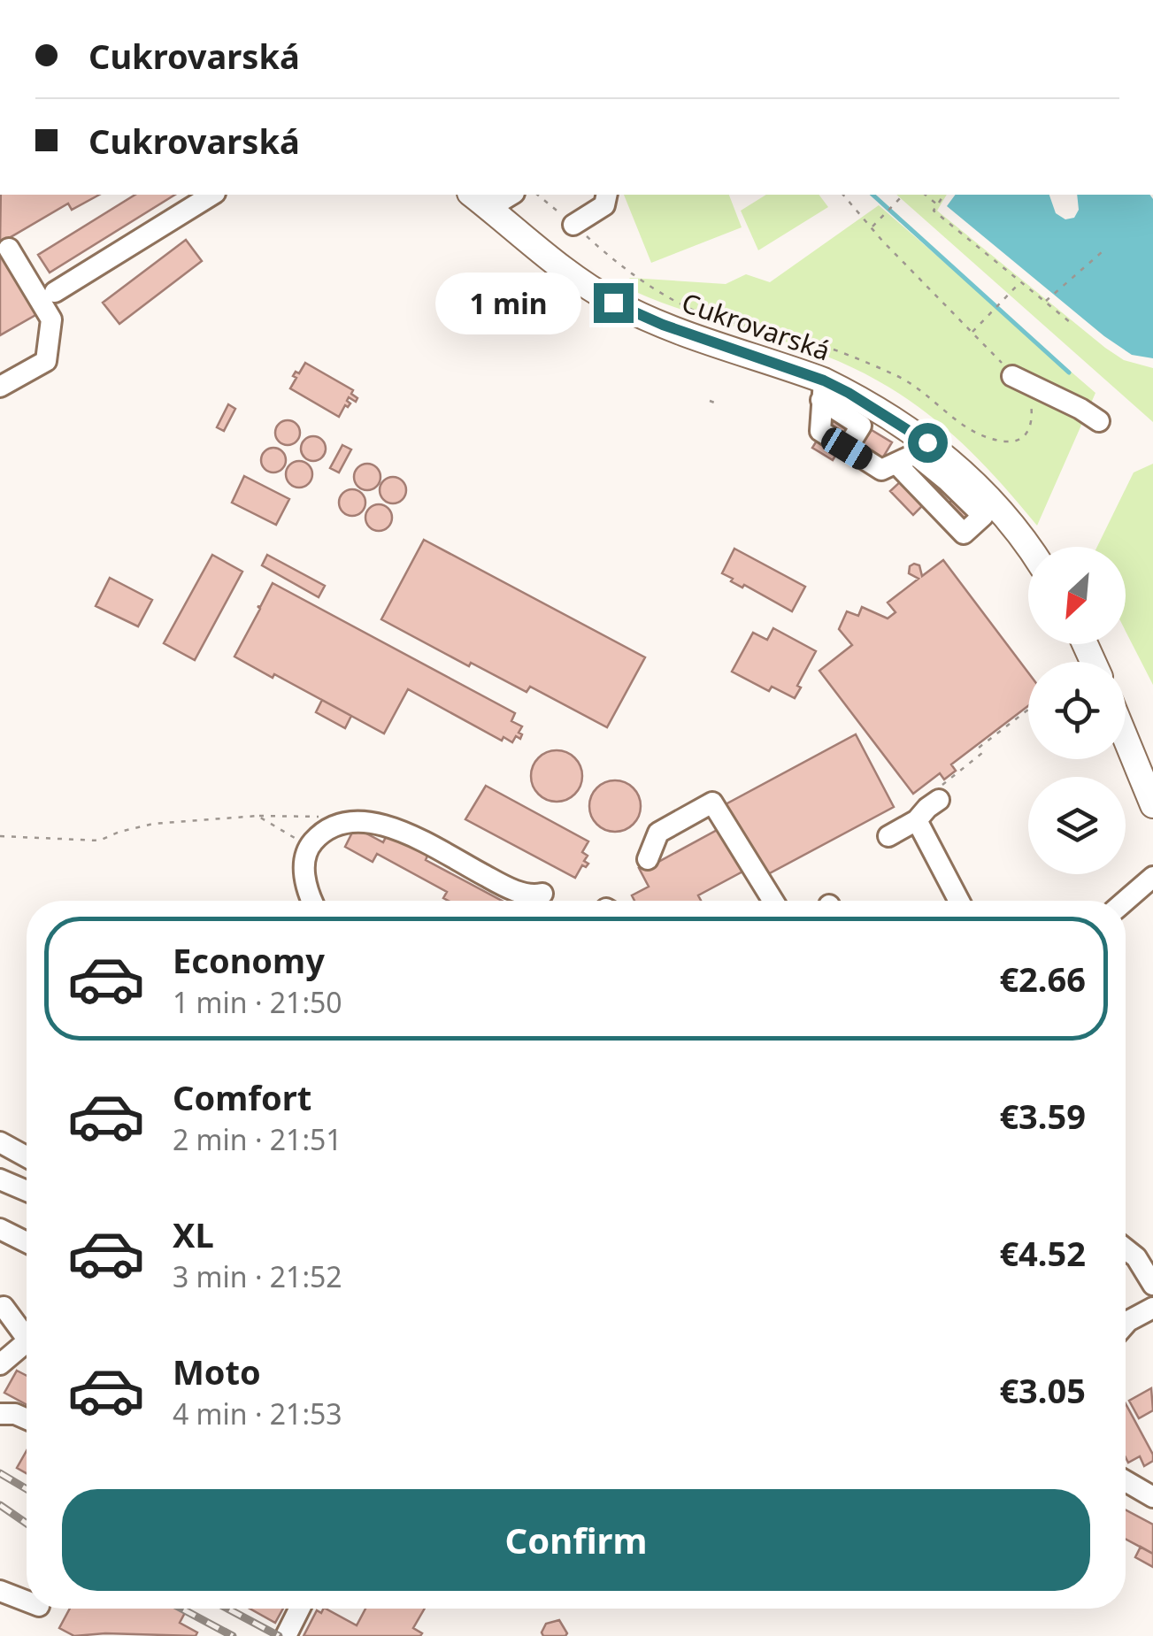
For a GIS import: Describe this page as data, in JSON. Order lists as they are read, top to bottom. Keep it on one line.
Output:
{"streets":{"main road":["Cukrovarská"]},"north":"bottom left","page":{"banner":["Cukrovarská","Cukrovarská"],"bubble":"1 min","list":[{"name":"Economy","note":"1 min · 21:50","value":"€2.66"},{"name":"Comfort","note":"2 min · 21:51","value":"€3.59"},{"name":"XL","note":"3 min · 21:52","value":"€4.52"},{"name":"Moto","note":"4 min · 21:53","value":"€3.05"}],"buttons":"Confirm"}}
